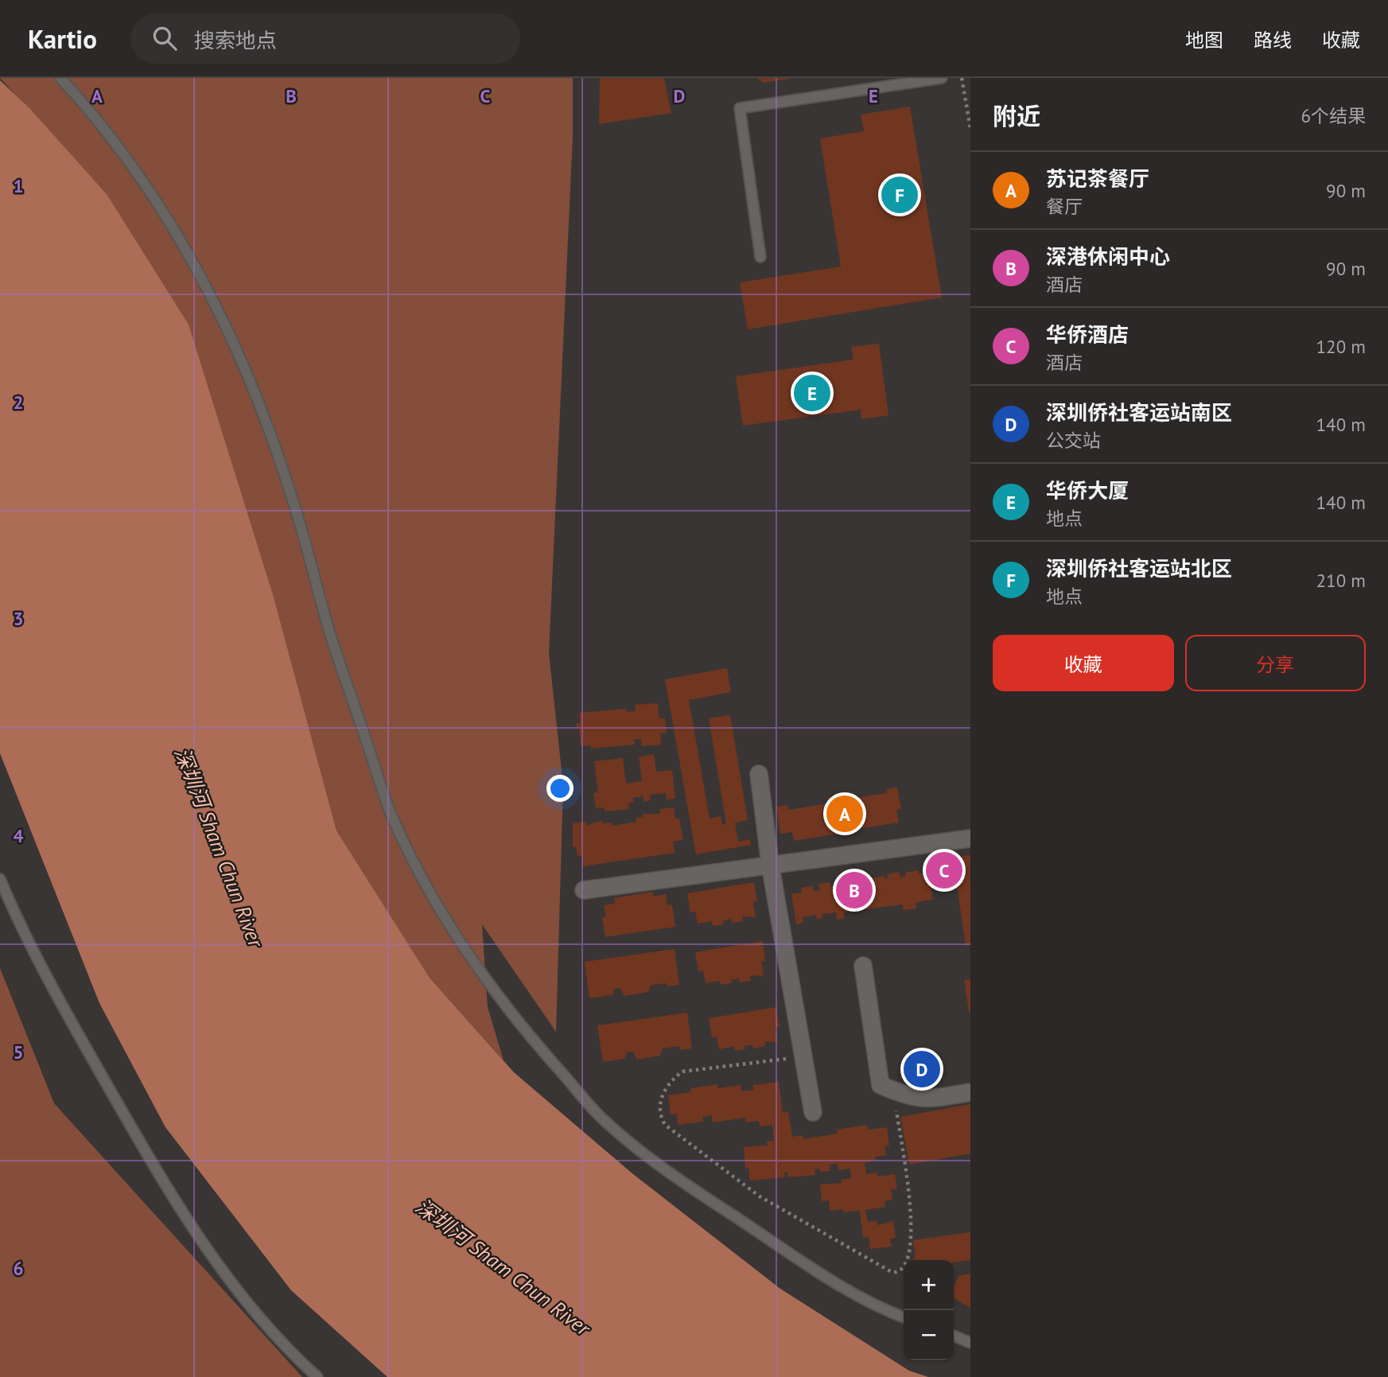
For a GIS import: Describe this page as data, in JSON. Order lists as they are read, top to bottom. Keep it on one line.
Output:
{"water":["深圳河 Sham Chun River"],"page":{"header":"Kartio","search":"搜索地点","nav":["地图","路线","收藏"],"heading":["附近","6个结果"],"list":[{"mark":"A","name":"苏记茶餐厅","note":"餐厅","value":"90 m"},{"mark":"B","name":"深港休闲中心","note":"酒店","value":"90 m"},{"mark":"C","name":"华侨酒店","note":"酒店","value":"120 m"},{"mark":"D","name":"深圳侨社客运站南区","note":"公交站","value":"140 m"},{"mark":"E","name":"华侨大厦","note":"地点","value":"140 m"},{"mark":"F","name":"深圳侨社客运站北区","note":"地点","value":"210 m"}],"pins":["F","E","A","C","B","D"],"buttons":["收藏","分享"],"map_buttons":["+","−"]},"grid":{"columns":["A","B","C","D","E"],"rows":["1","2","3","4","5","6"]}}
